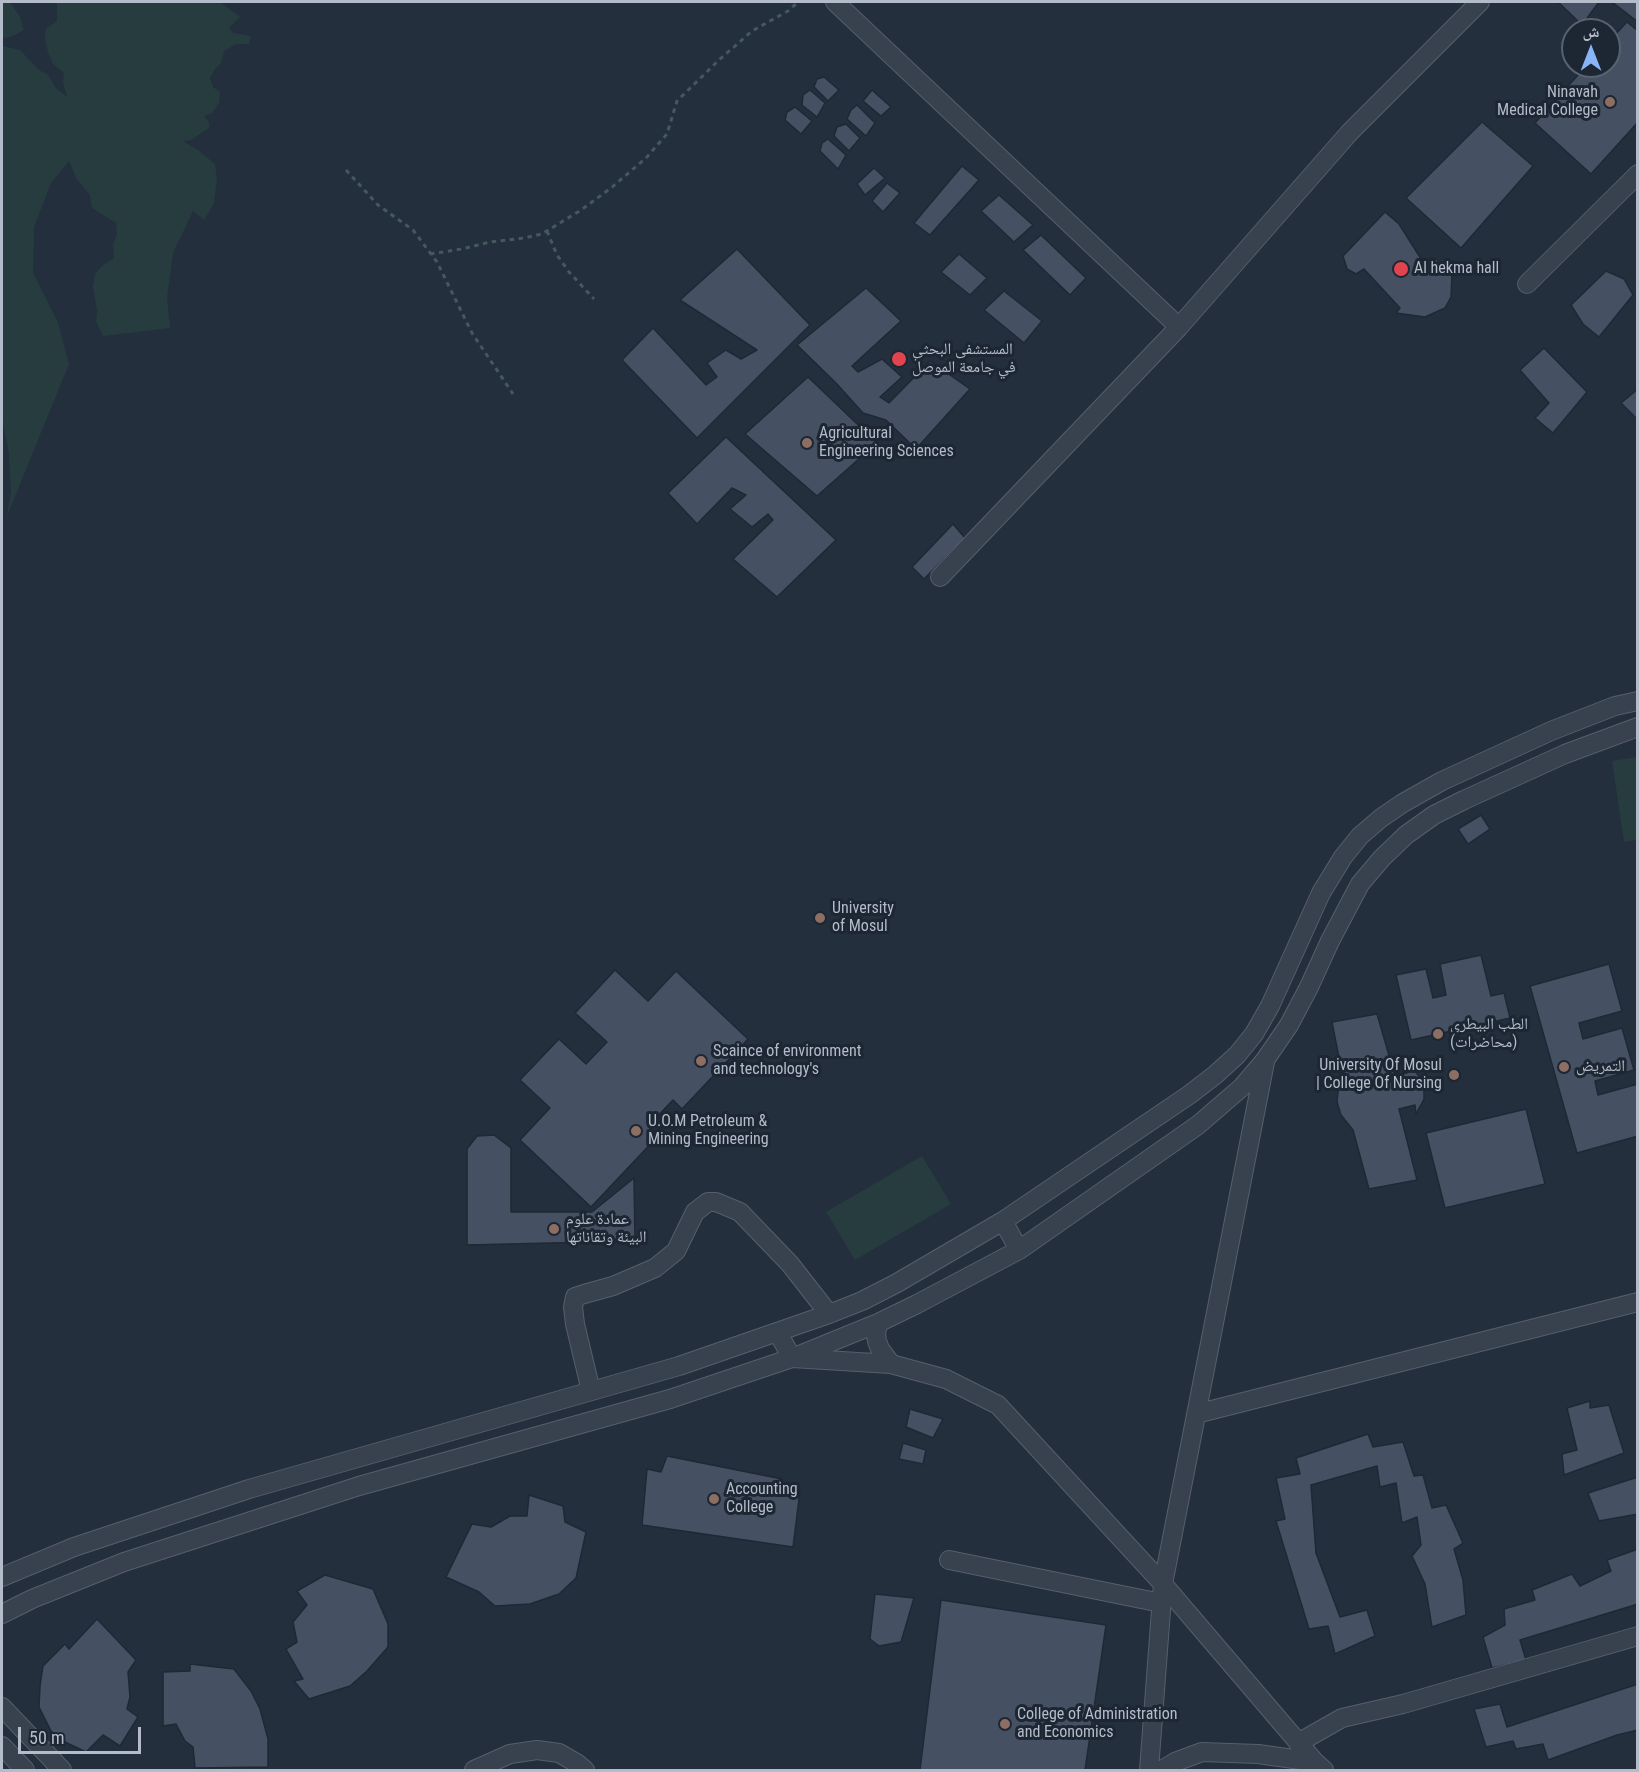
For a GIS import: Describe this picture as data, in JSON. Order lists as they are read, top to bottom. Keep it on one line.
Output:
{"places":["Ninavah Medical College","Al hekma hall","المستشفى البحثي في جامعة الموصل","Agricultural Engineering Sciences","University of Mosul","الطب البيطري (محاضرات)","Scaince of environment and technology's","التمريض","University Of Mosul | College Of Nursing","U.O.M Petroleum & Mining Engineering","عمادة علوم البيئة وتقاناتها","Accounting College","College of Administration and Economics"],"scale_bar":"50 m","north":"top"}
